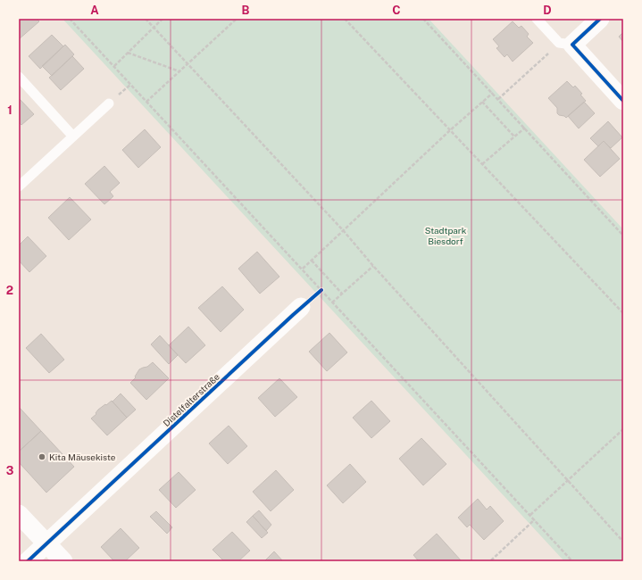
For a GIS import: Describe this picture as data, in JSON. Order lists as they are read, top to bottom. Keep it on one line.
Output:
{"streets":{"street":["Distelfalterstraße"]},"parks":["Stadtpark Biesdorf"],"places":["Kita Mäusekiste"],"grid":{"columns":["A","B","C","D"],"rows":["1","2","3"]}}
